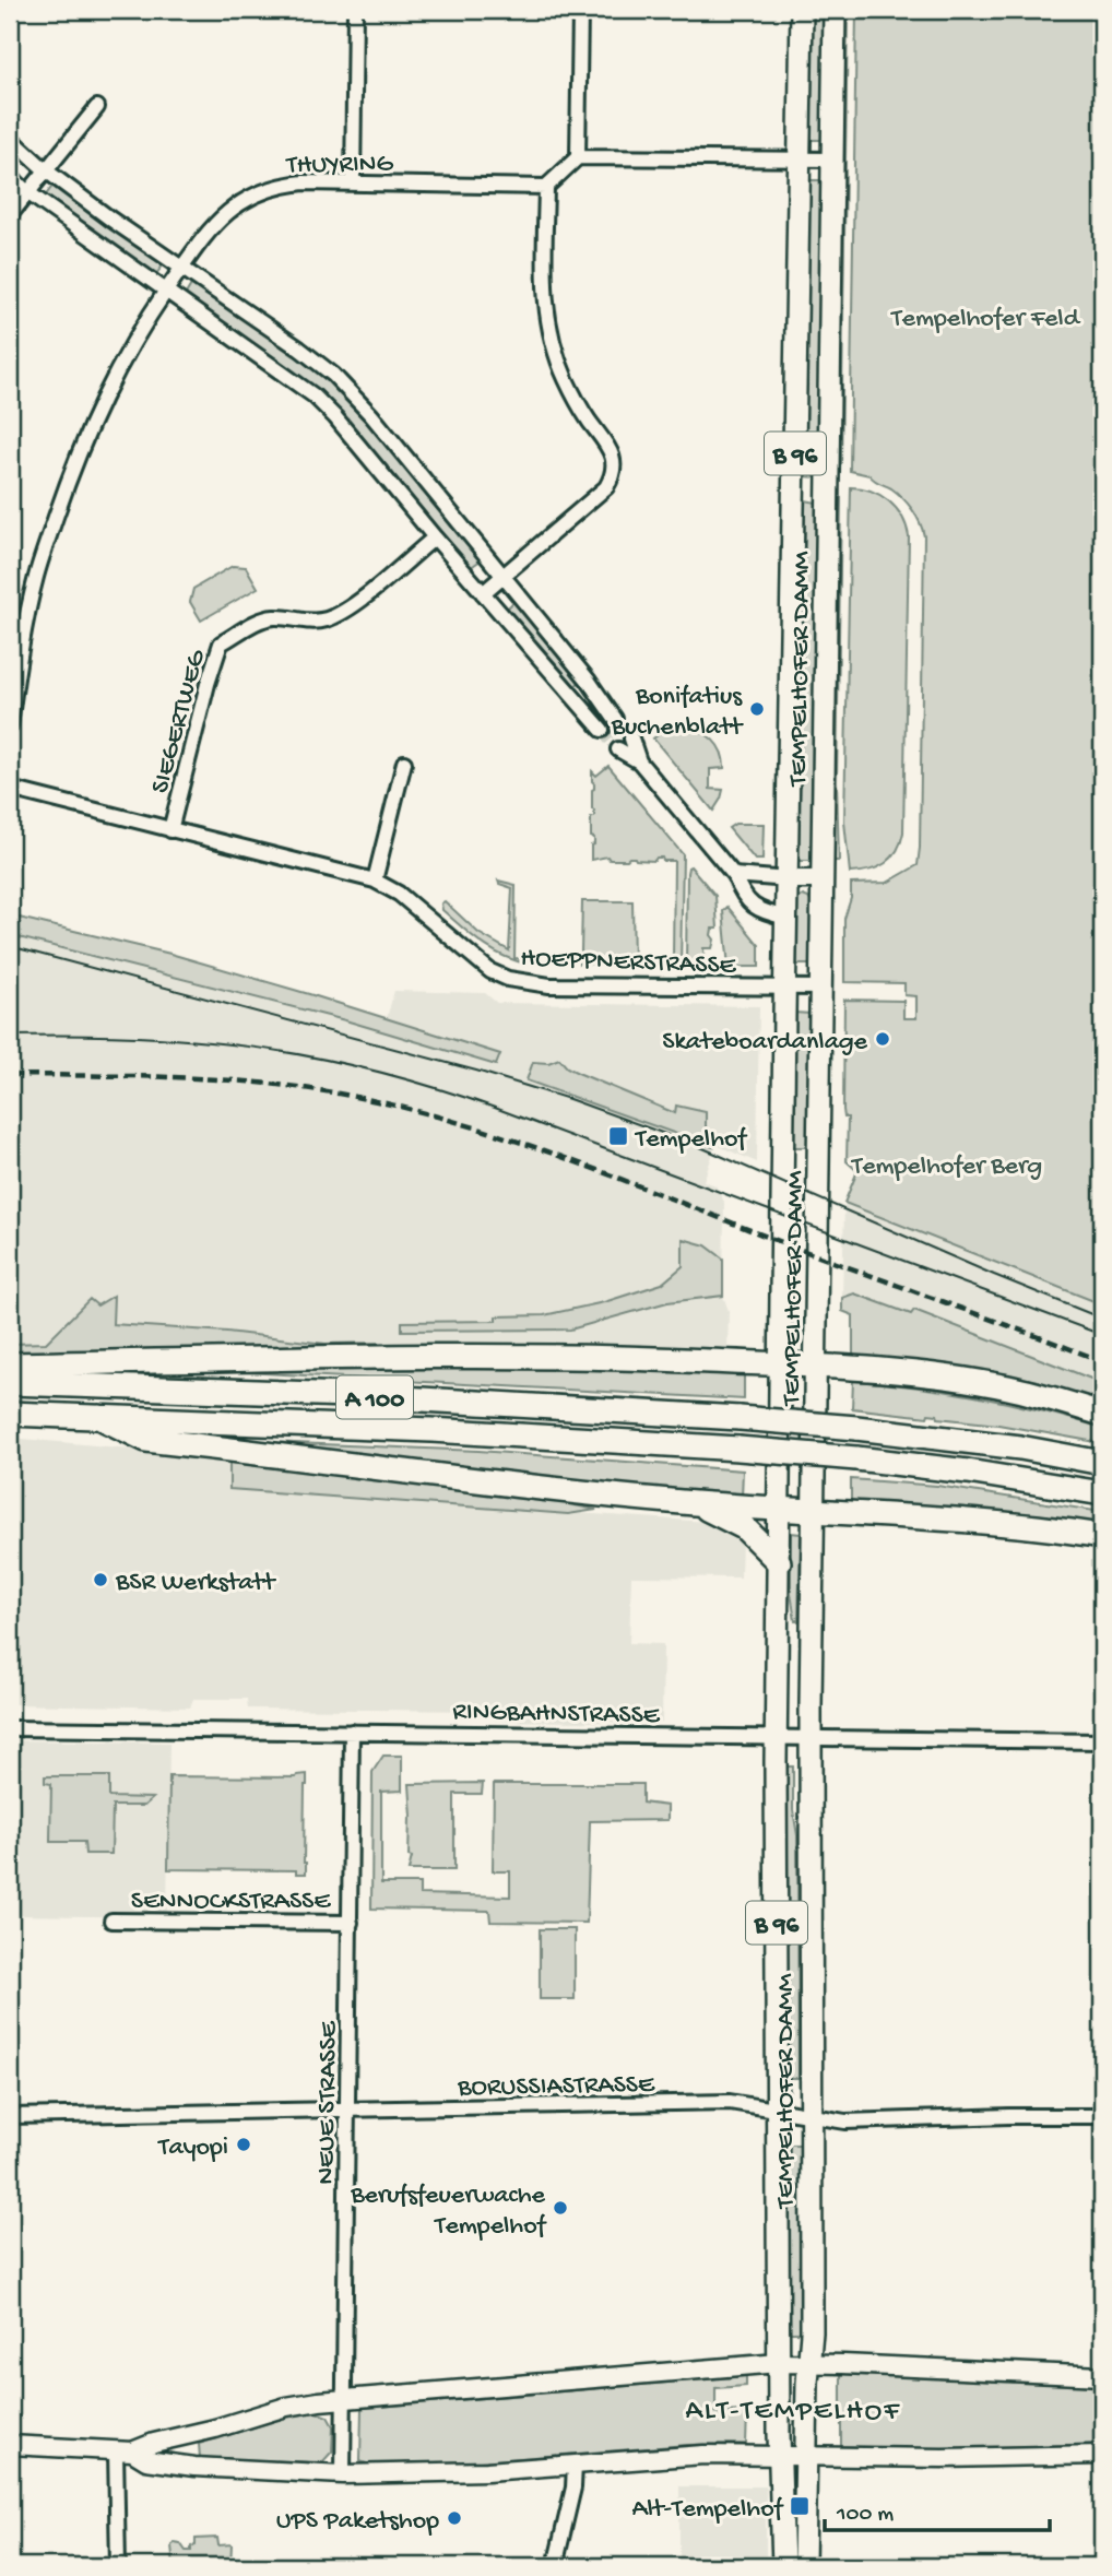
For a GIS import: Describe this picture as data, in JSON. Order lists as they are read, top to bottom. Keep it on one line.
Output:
{"streets":{"highway":["A 100"],"main road":["B 96","TEMPELHOFER DAMM"],"street":["THUYRING","SIEGERTWEG","HOEPPNERSTRASSE","RINGBAHNSTRASSE","SENNOCKSTRASSE","BORUSSIASTRASSE","NEUE STRASSE"]},"crossings":[["TEMPELHOFER DAMM","HOEPPNERSTRASSE"],["TEMPELHOFER DAMM","RINGBAHNSTRASSE"],["TEMPELHOFER DAMM","BORUSSIASTRASSE"],["SIEGERTWEG","HOEPPNERSTRASSE"],["RINGBAHNSTRASSE","NEUE STRASSE"],["SENNOCKSTRASSE","NEUE STRASSE"],["BORUSSIASTRASSE","NEUE STRASSE"]],"districts":["ALT-TEMPELHOF"],"parks":["Tempelhofer Feld","Tempelhofer Berg"],"places":{"other":["Bonifatius Buchenblatt","Skateboardanlage","BSR Werkstatt","Tayopi","Berufsfeuerwache Tempelhof","UPS Paketshop"],"transit":["Tempelhof","Alt-Tempelhof"]},"scale_bar":"100 m"}
